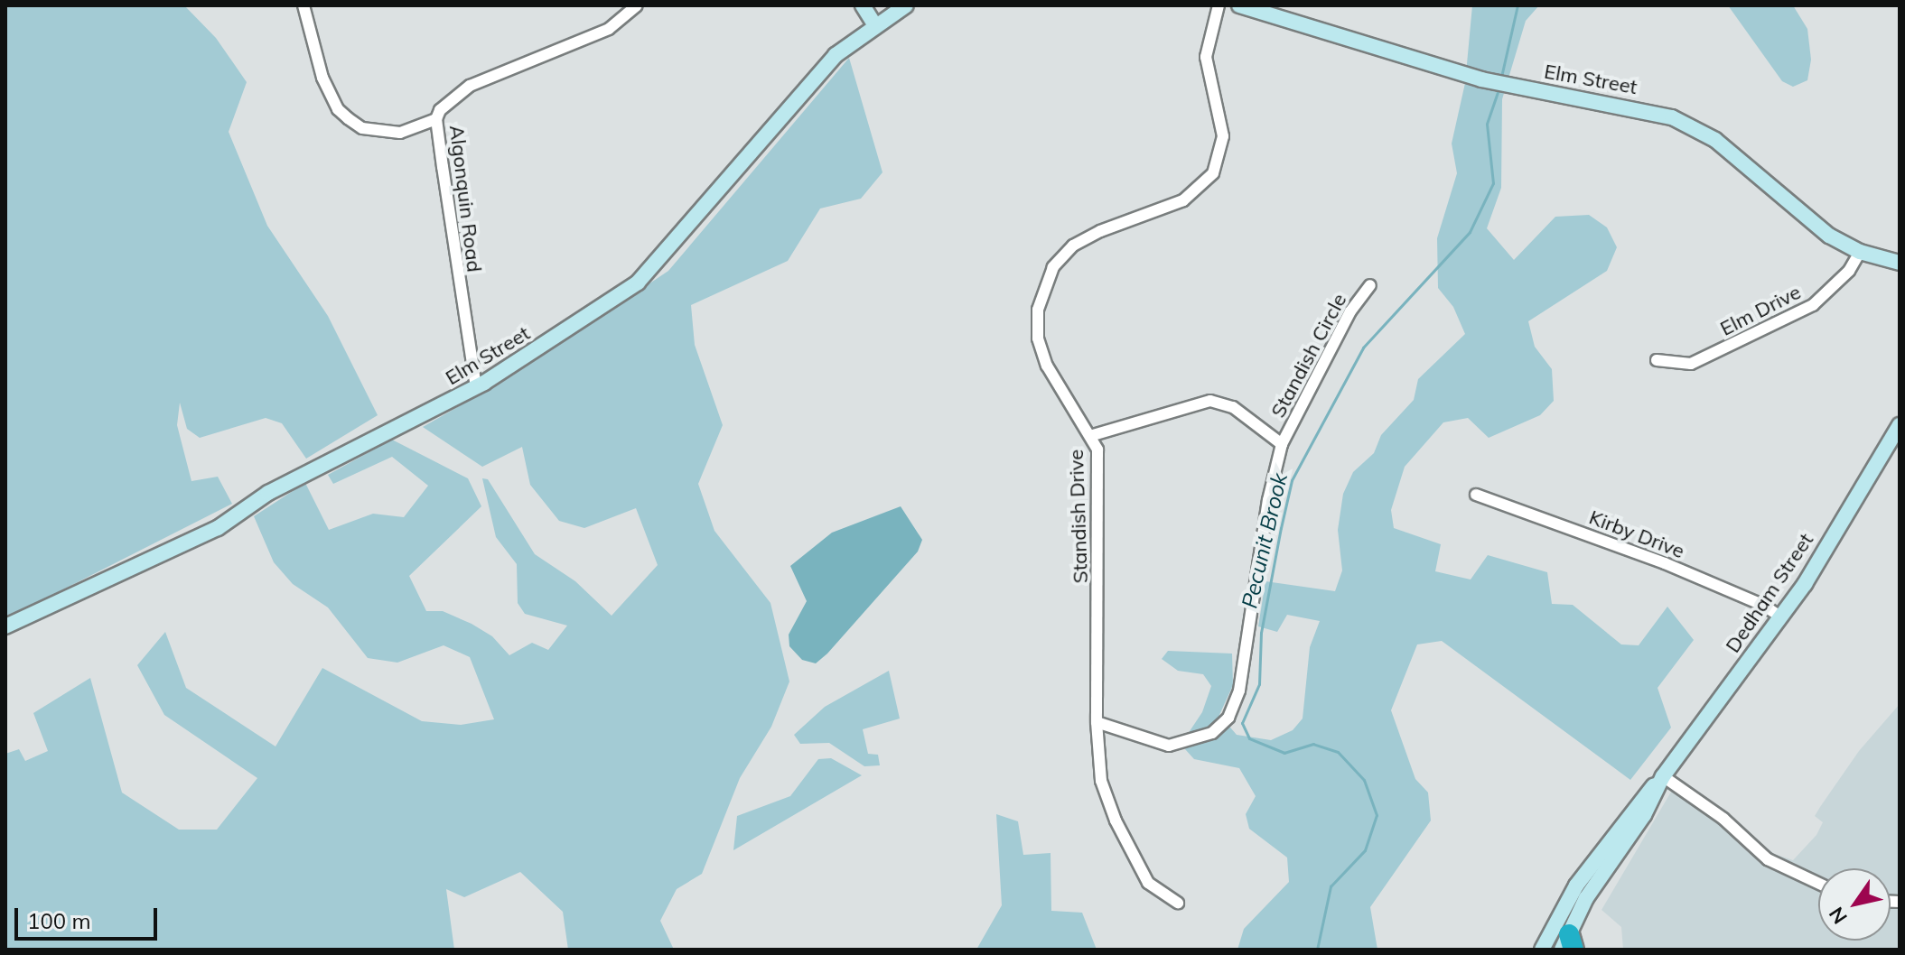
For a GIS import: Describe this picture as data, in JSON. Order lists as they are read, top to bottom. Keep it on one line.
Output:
{"streets":{"street":["Elm Street","Algonquin Road","Elm Drive","Standish Circle","Standish Drive","Kirby Drive","Dedham Street"]},"crossings":[["Elm Street","Algonquin Road"],["Elm Street","Elm Drive"],["Kirby Drive","Dedham Street"]],"water":["Pecunit Brook"],"scale_bar":"100 m","north":"bottom left"}
